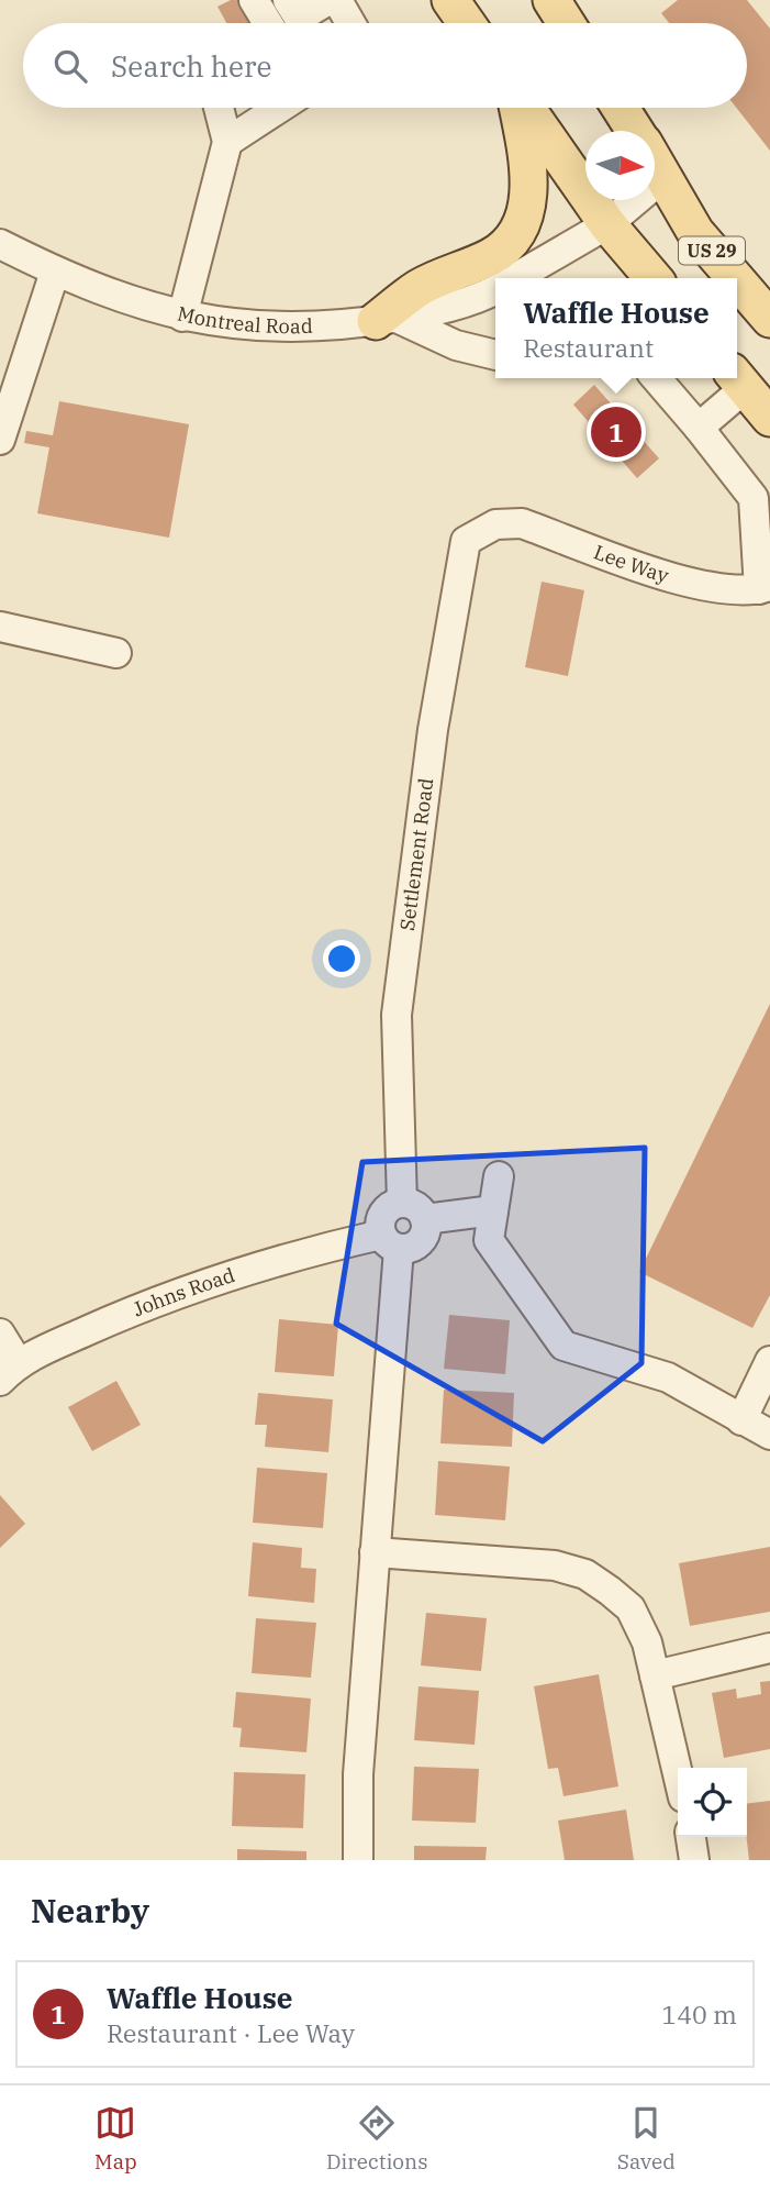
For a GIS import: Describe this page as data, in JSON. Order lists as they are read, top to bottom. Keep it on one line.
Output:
{"streets":{"main road":["US 29"],"street":["Montreal Road","Lee Way","Settlement Road","Johns Road"]},"crossings":[["US 29","Montreal Road"],["Lee Way","Settlement Road"]],"north":"right","page":{"search":"Search here","popup":["Waffle House","Restaurant"],"pins":"1","heading":"Nearby","list":[{"mark":"1","name":"Waffle House","note":"Restaurant · Lee Way","value":"140 m"}],"nav":["Map","Directions","Saved"]}}
